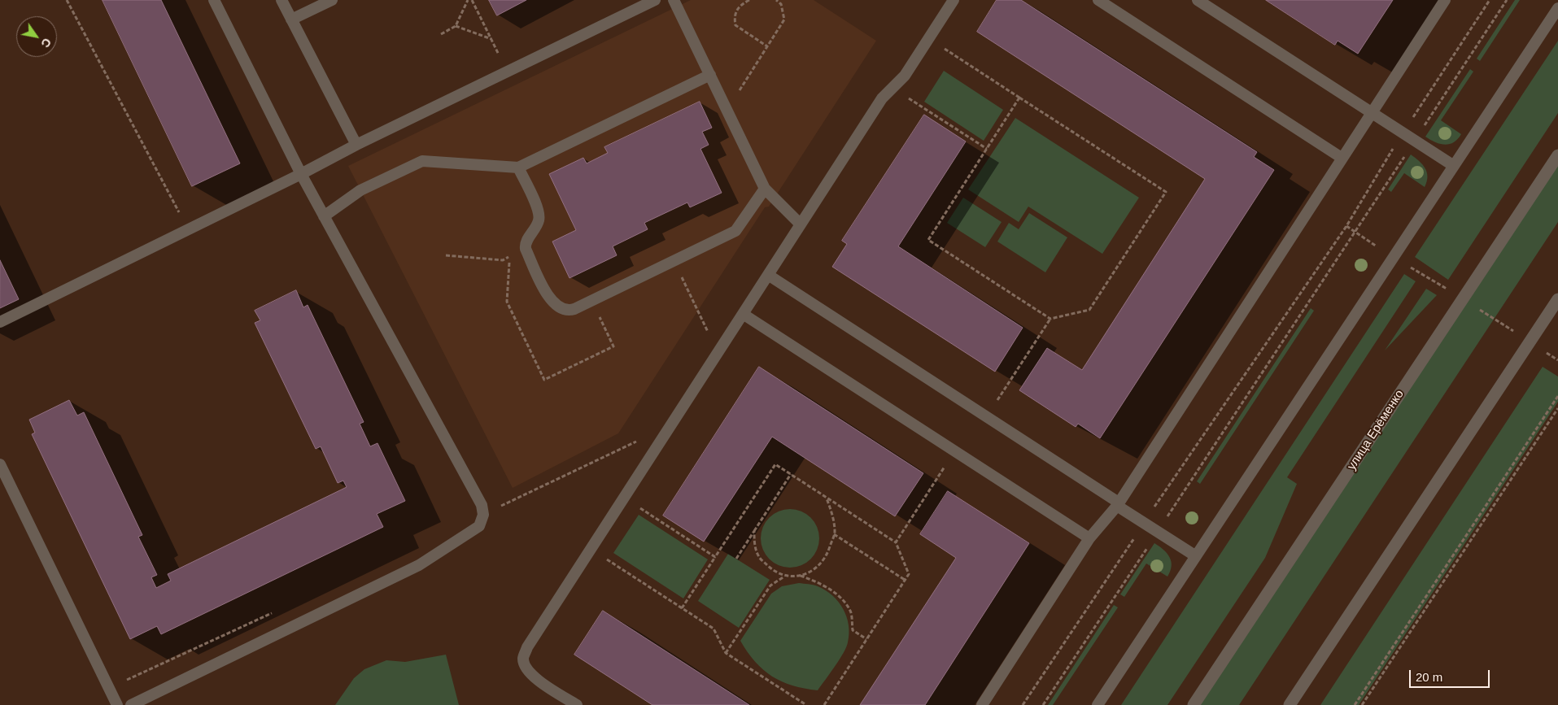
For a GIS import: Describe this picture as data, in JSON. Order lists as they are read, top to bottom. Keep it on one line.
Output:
{"streets":{"street":["улица Ерёменко"]},"scale_bar":"20 m","north":"bottom right"}
